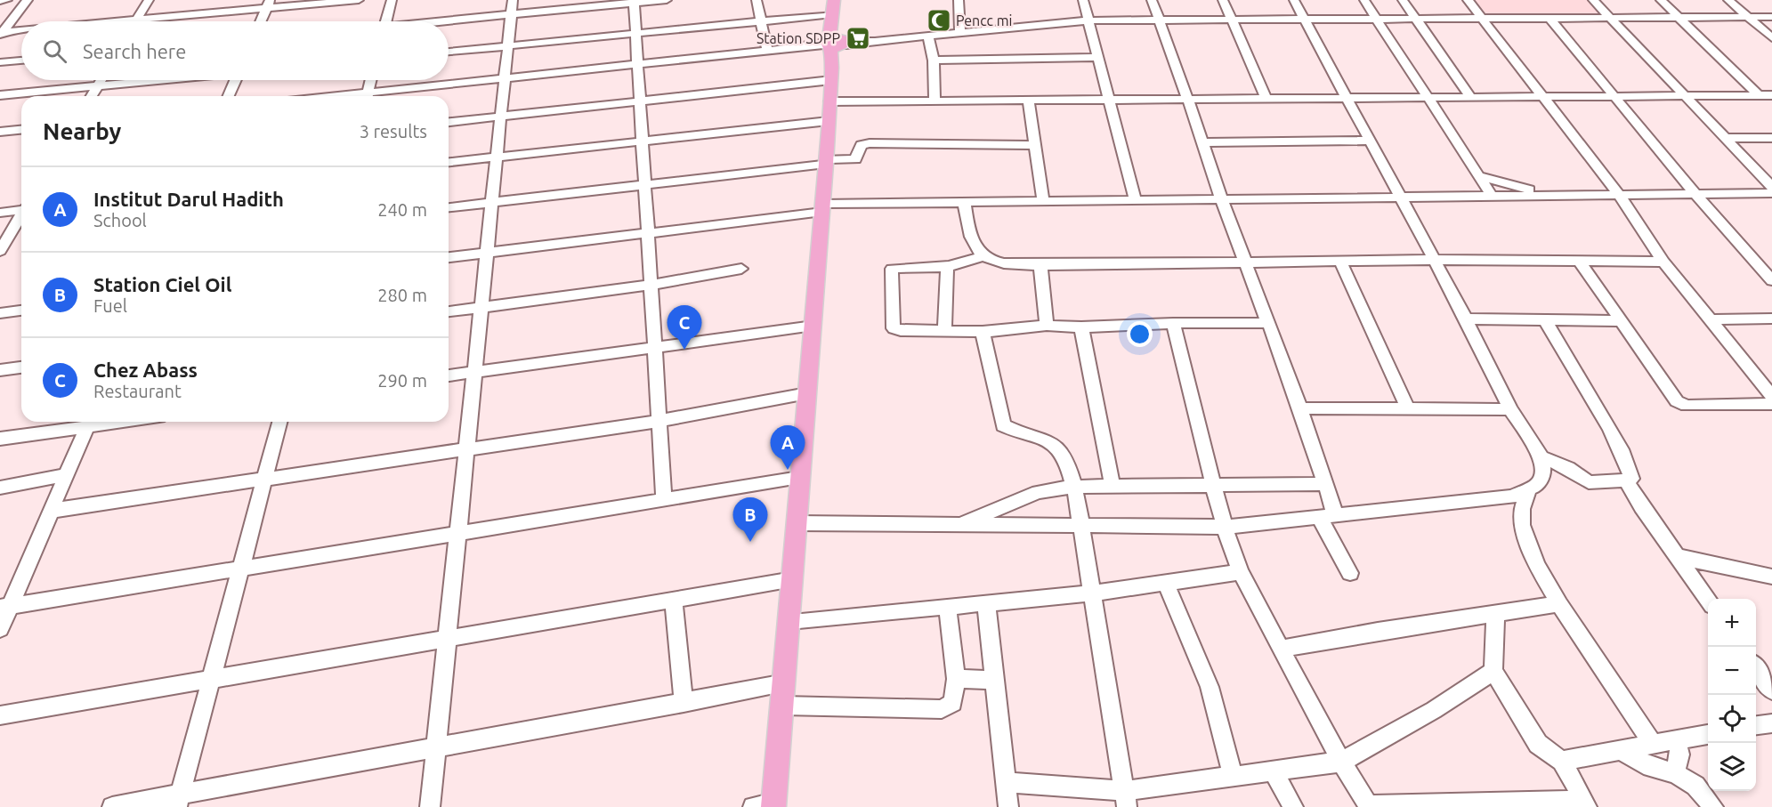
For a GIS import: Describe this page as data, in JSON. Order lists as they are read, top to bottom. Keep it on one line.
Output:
{"places":{"mosque":["Pencc mi"],"supermarket":["Station SDPP"]},"page":{"search":"Search here","heading":["Nearby","3 results"],"list":[{"mark":"A","name":"Institut Darul Hadith","note":"School","value":"240 m"},{"mark":"B","name":"Station Ciel Oil","note":"Fuel","value":"280 m"},{"mark":"C","name":"Chez Abass","note":"Restaurant","value":"290 m"}],"pins":["C","A","B"],"map_buttons":["+","−"]}}
